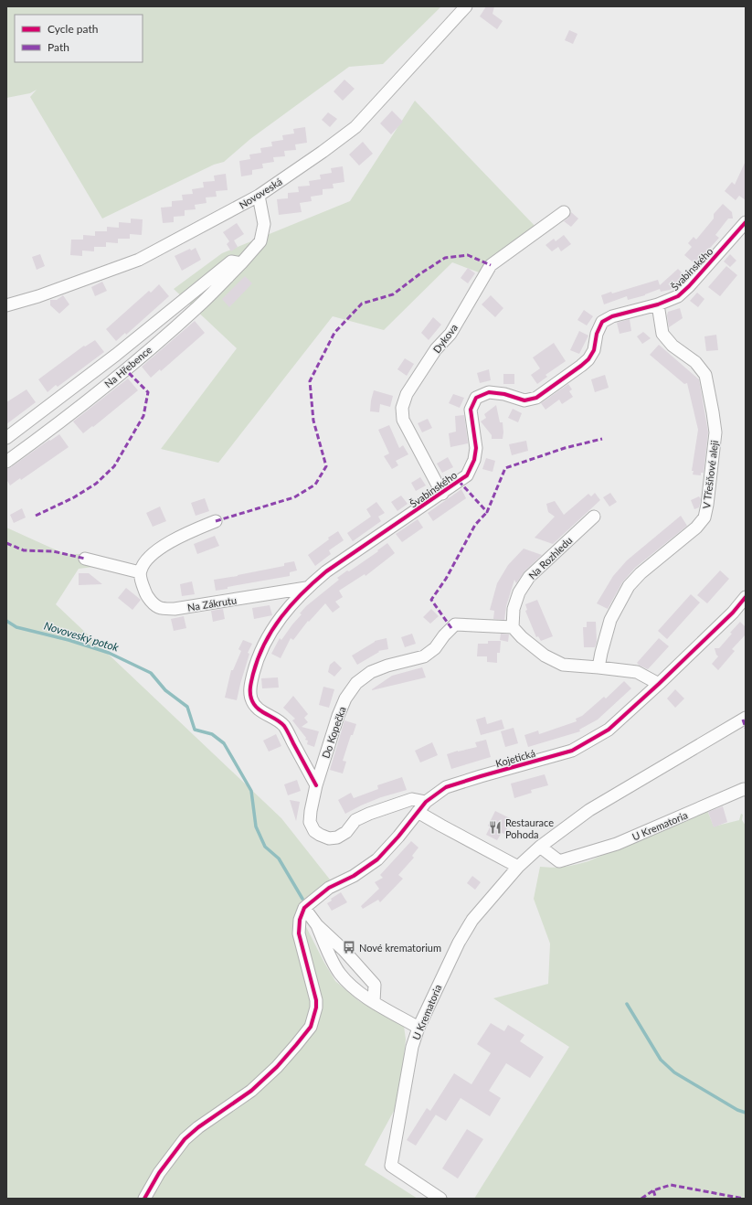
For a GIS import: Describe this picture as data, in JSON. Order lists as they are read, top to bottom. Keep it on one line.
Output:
{"streets":{"street":["Novoveská","Švabinského","Dykova","Na Hřebence","V Třešňové aleji","Na Rozhledu","Na Zákrutu","Do Kopečka","Kojetická","U Krematoria"]},"crossings":[["Novoveská","Na Hřebence"],["Švabinského","Dykova"],["Švabinského","V Třešňové aleji"],["Švabinského","Na Zákrutu"],["Švabinského","Do Kopečka"],["Na Rozhledu","Do Kopečka"]],"water":["Novoveský potok"],"places":{"restaurant":["Restaurace Pohoda"],"bus stop":["Nové krematorium"]},"legend":["Cycle path","Path"]}
